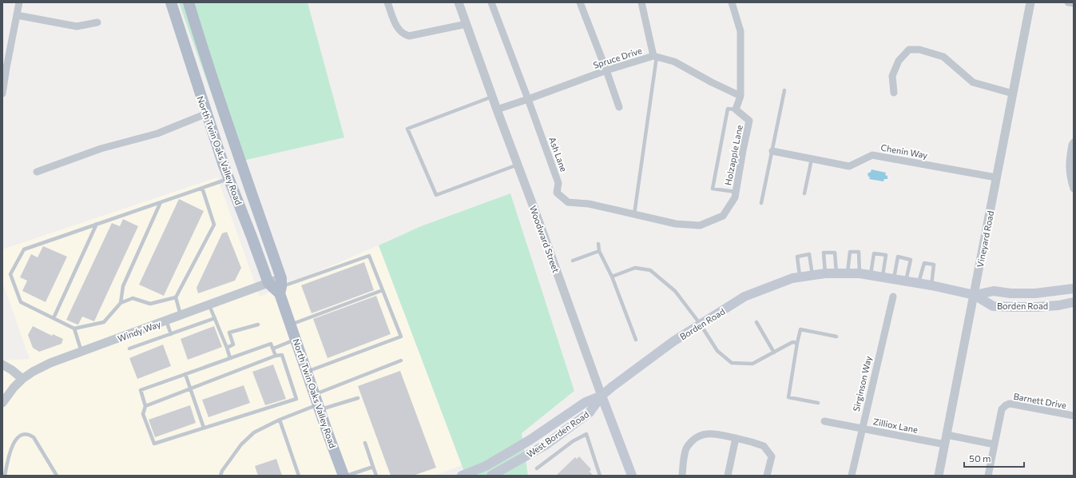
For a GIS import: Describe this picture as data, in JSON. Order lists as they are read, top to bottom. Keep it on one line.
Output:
{"streets":{"main road":["North Twin Oaks Valley Road","Woodward Street","Borden Road","West Borden Road"],"street":["Spruce Drive","Chenin Way","Ash Lane","Holzapple Lane","Vineyard Road","Windy Way","Sirginson Way","Barnett Drive","Zilliox Lane"]},"crossings":[["Spruce Drive","Ash Lane"],["Spruce Drive","Woodward Street"],["North Twin Oaks Valley Road","Windy Way"],["Chenin Way","Vineyard Road"],["Ash Lane","Holzapple Lane"],["Woodward Street","Borden Road"],["Woodward Street","West Borden Road"],["Vineyard Road","Borden Road"],["Vineyard Road","Zilliox Lane"],["Borden Road","West Borden Road"],["Sirginson Way","Zilliox Lane"]],"scale_bar":"50 m"}
